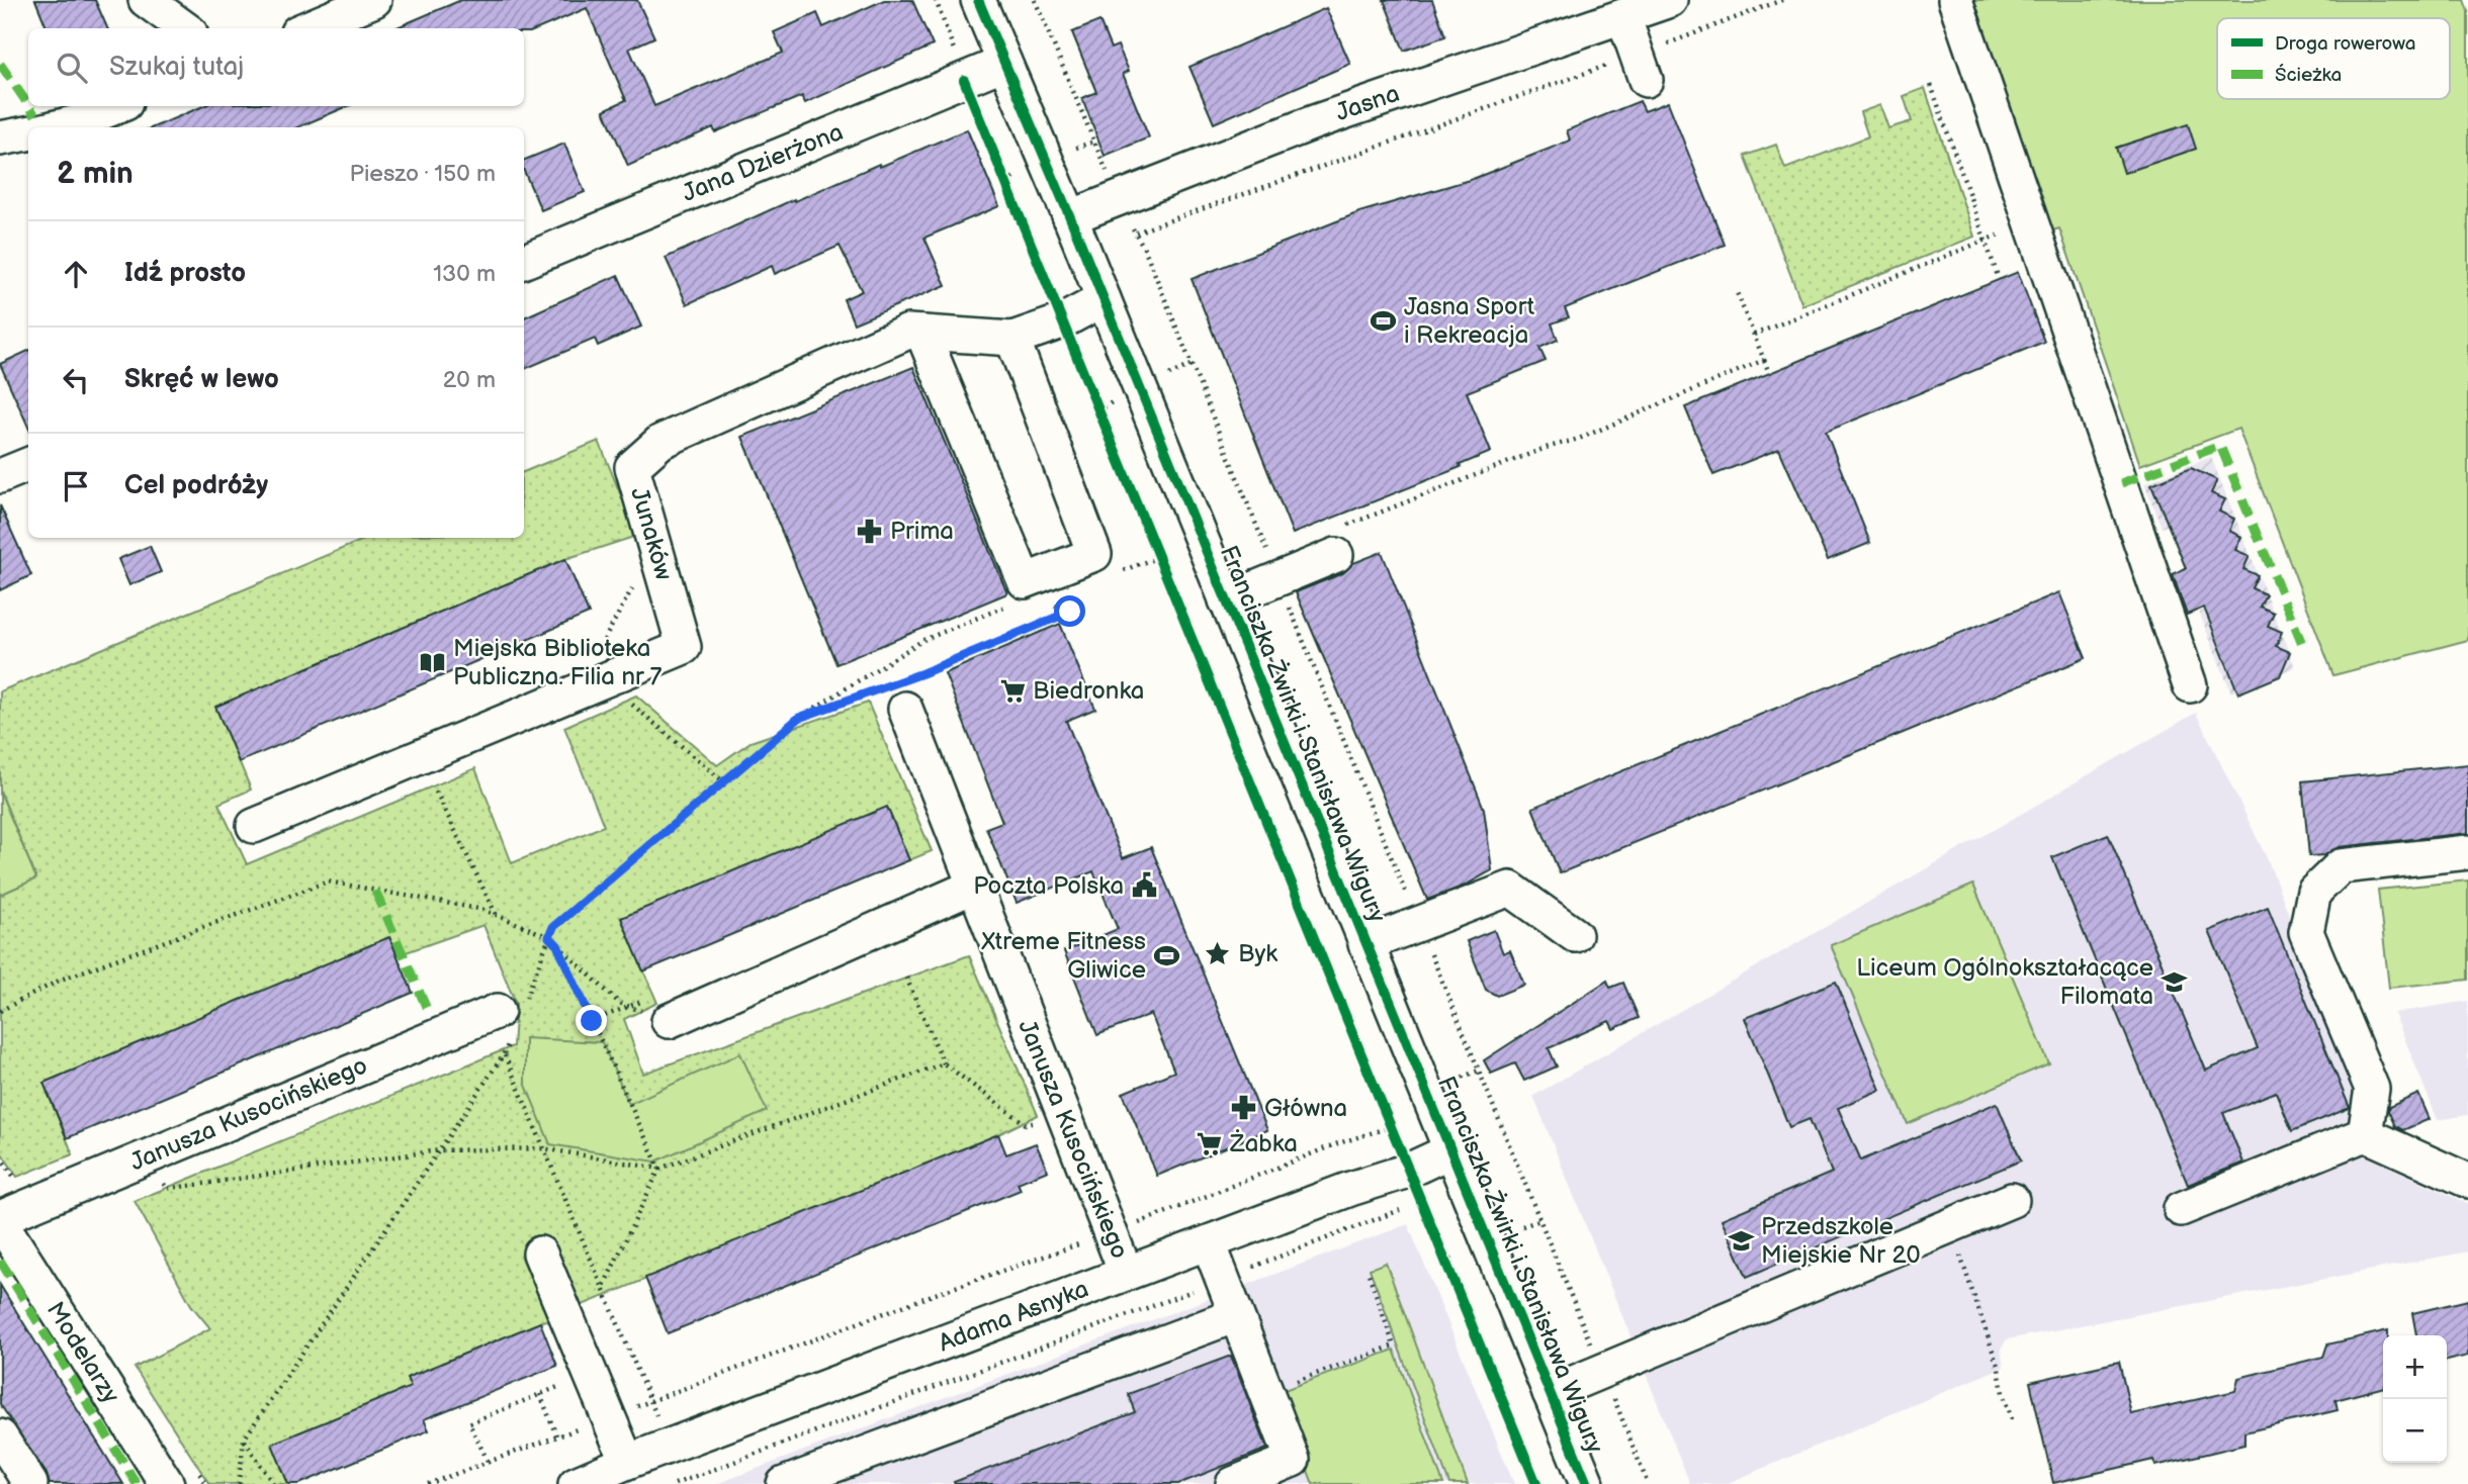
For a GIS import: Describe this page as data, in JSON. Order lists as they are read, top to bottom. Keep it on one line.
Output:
{"streets":{"street":["Jasna","Jana Dzierżona","Junaków","Franciszka Żwirki i Stanisława Wigury","Janusza Kusocińskiego","Adama Asnyka","Modelarzy"]},"crossings":[["Jasna","Franciszka Żwirki i Stanisława Wigury"],["Jana Dzierżona","Franciszka Żwirki i Stanisława Wigury"],["Junaków","Franciszka Żwirki i Stanisława Wigury"],["Franciszka Żwirki i Stanisława Wigury","Adama Asnyka"],["Janusza Kusocińskiego","Adama Asnyka"],["Janusza Kusocińskiego","Modelarzy"]],"places":{"sports":["Jasna Sport i Rekreacja","Xtreme Fitness Gliwice"],"pharmacy":["Prima","Główna"],"library":["Miejska Biblioteka Publiczna. Filia nr 7"],"supermarket":["Biedronka","Żabka"],"public building":["Poczta Polska"],"place":["Byk"],"school or university":["Liceum Ogólnokształacące Filomata","Przedszkole Miejskie Nr 20"]},"legend":["Droga rowerowa","Ścieżka"],"page":{"search":"Szukaj tutaj","heading":["2 min","Pieszo · 150 m"],"list":[["Idź prosto","130 m"],["Skręć w lewo","20 m"],"Cel podróży"],"map_buttons":["+","−"]}}
